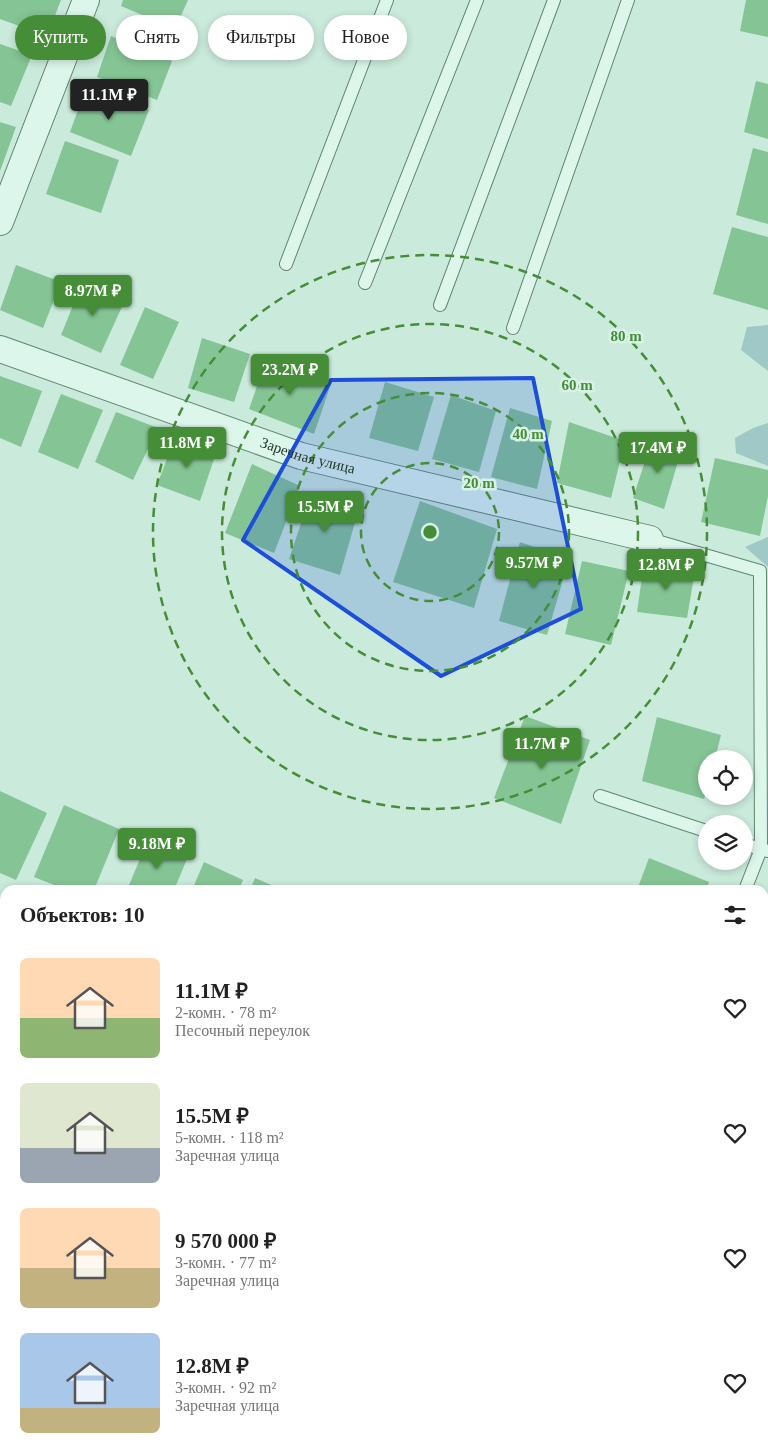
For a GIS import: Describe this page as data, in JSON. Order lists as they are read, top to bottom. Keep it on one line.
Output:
{"streets":{"street":["Заречная улица"]},"page":{"chip":["Купить","Снять","Фильтры","Новое"],"price":["11.1M ₽","8.97M ₽","23.2M ₽","11.8M ₽","17.4M ₽","15.5M ₽","9.57M ₽","12.8M ₽","11.7M ₽","9.18M ₽"],"heading":"Объектов: 10","list":[{"name":"11.1M ₽","note":"2-комн. · 78 m² · Песочный переулок"},{"name":"15.5M ₽","note":"5-комн. · 118 m² · Заречная улица"},{"name":"9 570 000 ₽","note":"3-комн. · 77 m² · Заречная улица"},{"name":"12.8M ₽","note":"3-комн. · 92 m² · Заречная улица"}]},"rings":["80 m","60 m","40 m","20 m"]}
